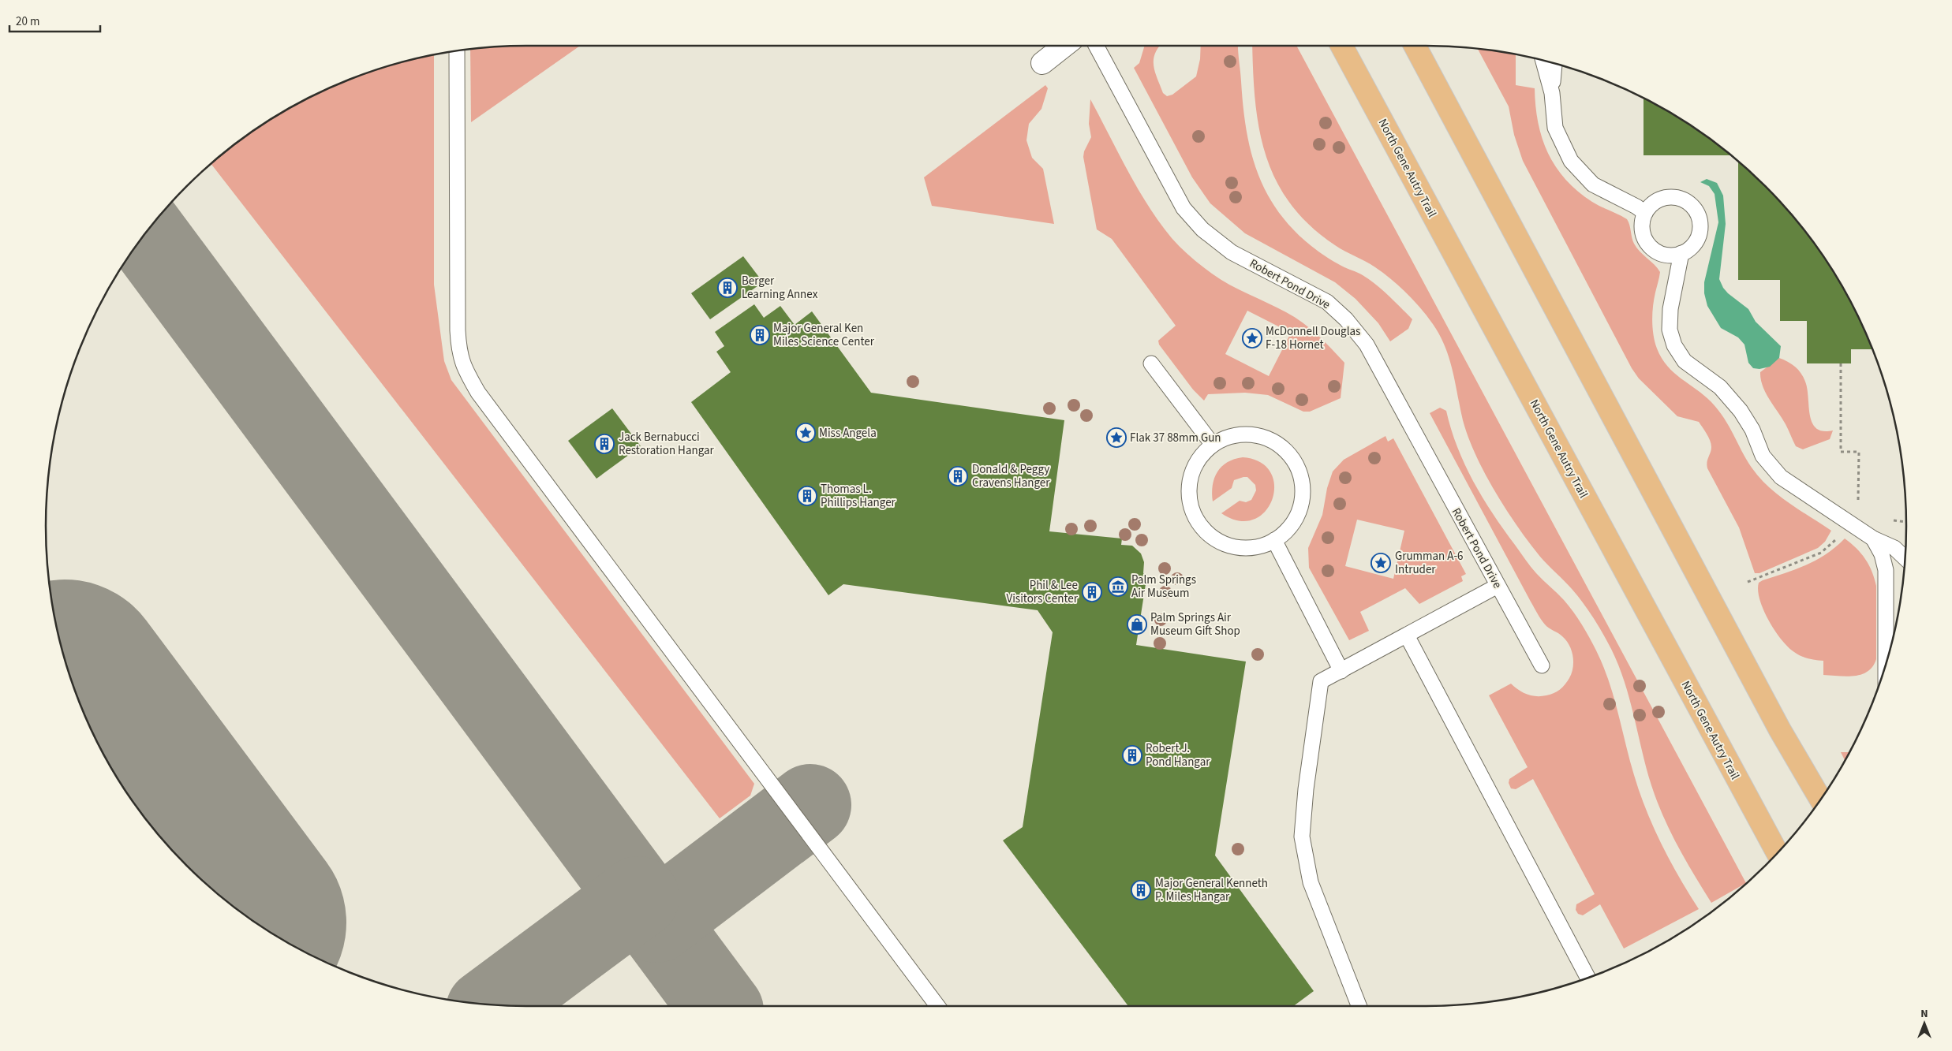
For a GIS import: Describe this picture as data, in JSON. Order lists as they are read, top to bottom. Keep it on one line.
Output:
{"streets":{"main road":["North Gene Autry Trail"],"lane":["Robert Pond Drive"]},"places":{"building":["Berger Learning Annex","Major General Ken Miles Science Center","Jack Bernabucci Restoration Hangar","Donald & Peggy Cravens Hanger","Thomas L. Phillips Hanger","Phil & Lee Visitors Center","Robert J. Pond Hangar","Major General Kenneth P. Miles Hangar"],"place":["McDonnell Douglas F-18 Hornet","Miss Angela","Flak 37 88mm Gun","Grumman A-6 Intruder"],"museum":["Palm Springs Air Museum"],"shop":["Palm Springs Air Museum Gift Shop"]},"scale_bar":"20 m","north":"top"}
